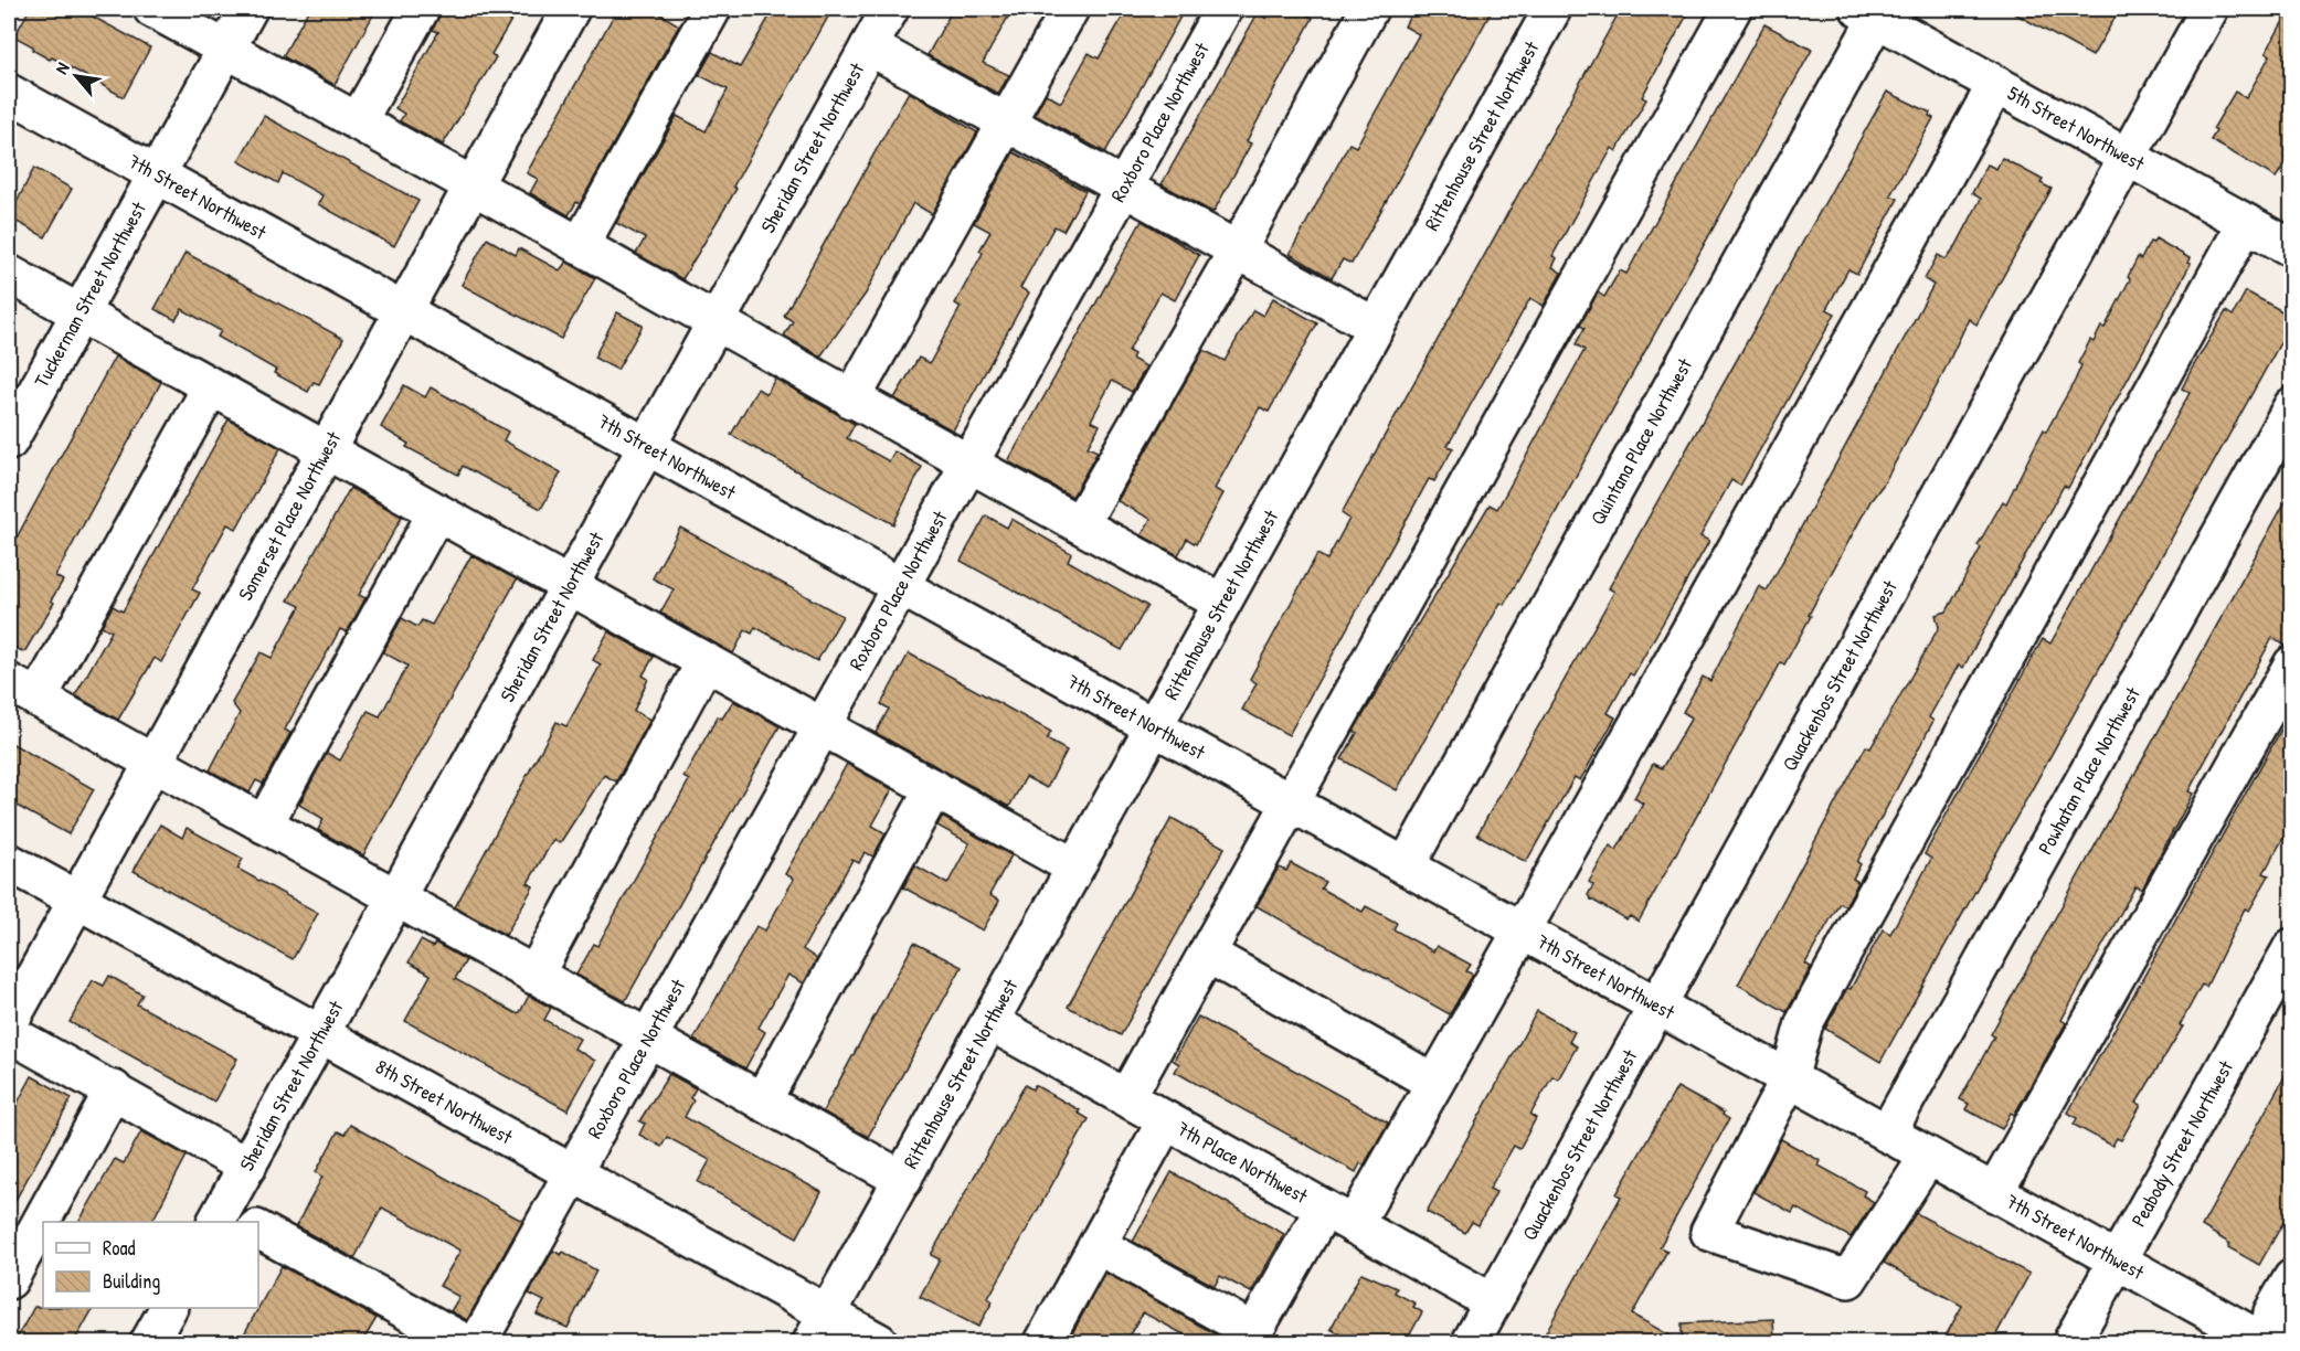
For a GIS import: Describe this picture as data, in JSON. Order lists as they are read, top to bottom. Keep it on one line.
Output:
{"streets":{"street":["Roxboro Place Northwest","5th Street Northwest","Rittenhouse Street Northwest","Sheridan Street Northwest","7th Street Northwest","Tuckerman Street Northwest","Quintana Place Northwest","Somerset Place Northwest","Quackenbos Street Northwest","Powhatan Place Northwest","8th Street Northwest","Peabody Street Northwest","7th Place Northwest"]},"crossings":[["Roxboro Place Northwest","7th Street Northwest"],["Roxboro Place Northwest","8th Street Northwest"],["5th Street Northwest","Quintana Place Northwest"],["5th Street Northwest","Quackenbos Street Northwest"],["Rittenhouse Street Northwest","7th Street Northwest"],["Rittenhouse Street Northwest","8th Street Northwest"],["Rittenhouse Street Northwest","7th Place Northwest"],["Sheridan Street Northwest","7th Street Northwest"],["Sheridan Street Northwest","8th Street Northwest"],["7th Street Northwest","Tuckerman Street Northwest"],["7th Street Northwest","Quintana Place Northwest"],["7th Street Northwest","Somerset Place Northwest"],["7th Street Northwest","Quackenbos Street Northwest"],["7th Street Northwest","Powhatan Place Northwest"],["7th Street Northwest","Peabody Street Northwest"],["Somerset Place Northwest","8th Street Northwest"],["Quackenbos Street Northwest","7th Place Northwest"]],"legend":["Road","Building"],"north":"top left"}
